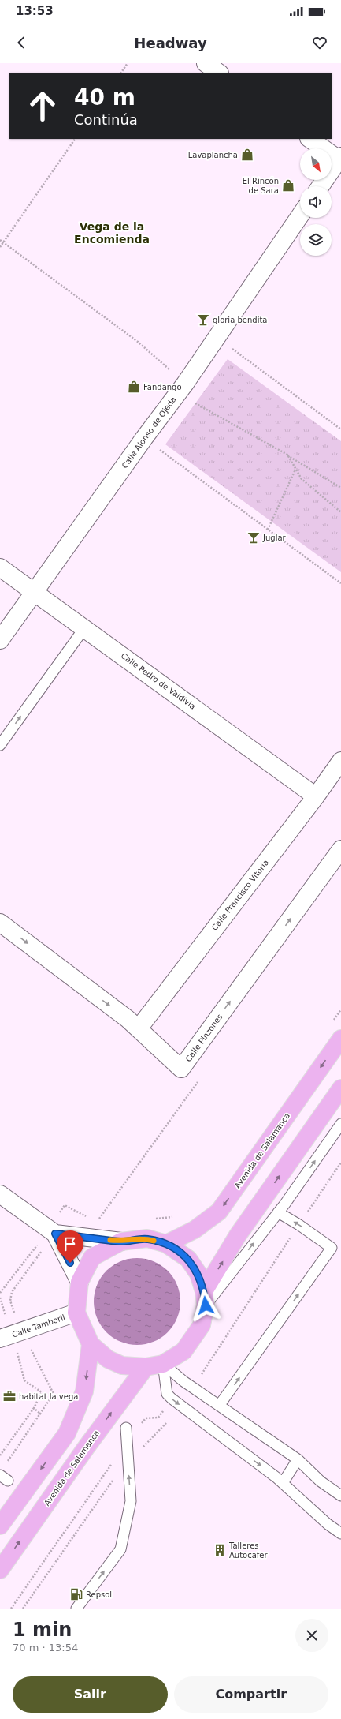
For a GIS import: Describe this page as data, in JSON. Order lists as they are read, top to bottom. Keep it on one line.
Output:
{"streets":{"highway":["Avenida de Salamanca"],"street":["Calle Alonso de Ojeda","Calle Pedro de Valdivia","Calle Francisco Vitoria","Calle Pinzones","Calle Tamboril"]},"crossings":[["Calle Alonso de Ojeda","Calle Pedro de Valdivia"],["Calle Pedro de Valdivia","Calle Francisco Vitoria"],["Calle Francisco Vitoria","Calle Pinzones"]],"districts":["Vega de la Encomienda"],"places":{"shop":["Lavaplancha","El Rincón de Sara","Fandango"],"bar":["gloria bendita","Juglar"],"office":["habitat la vega"],"building":["Talleres Autocafer"],"fuel station":["Repsol"]},"north":"bottom right","page":{"status":"13:53","header":"Headway","turn":["40 m","Continúa"],"heading":["1 min","70 m · 13:54"],"buttons":["Salir","Compartir"]}}
